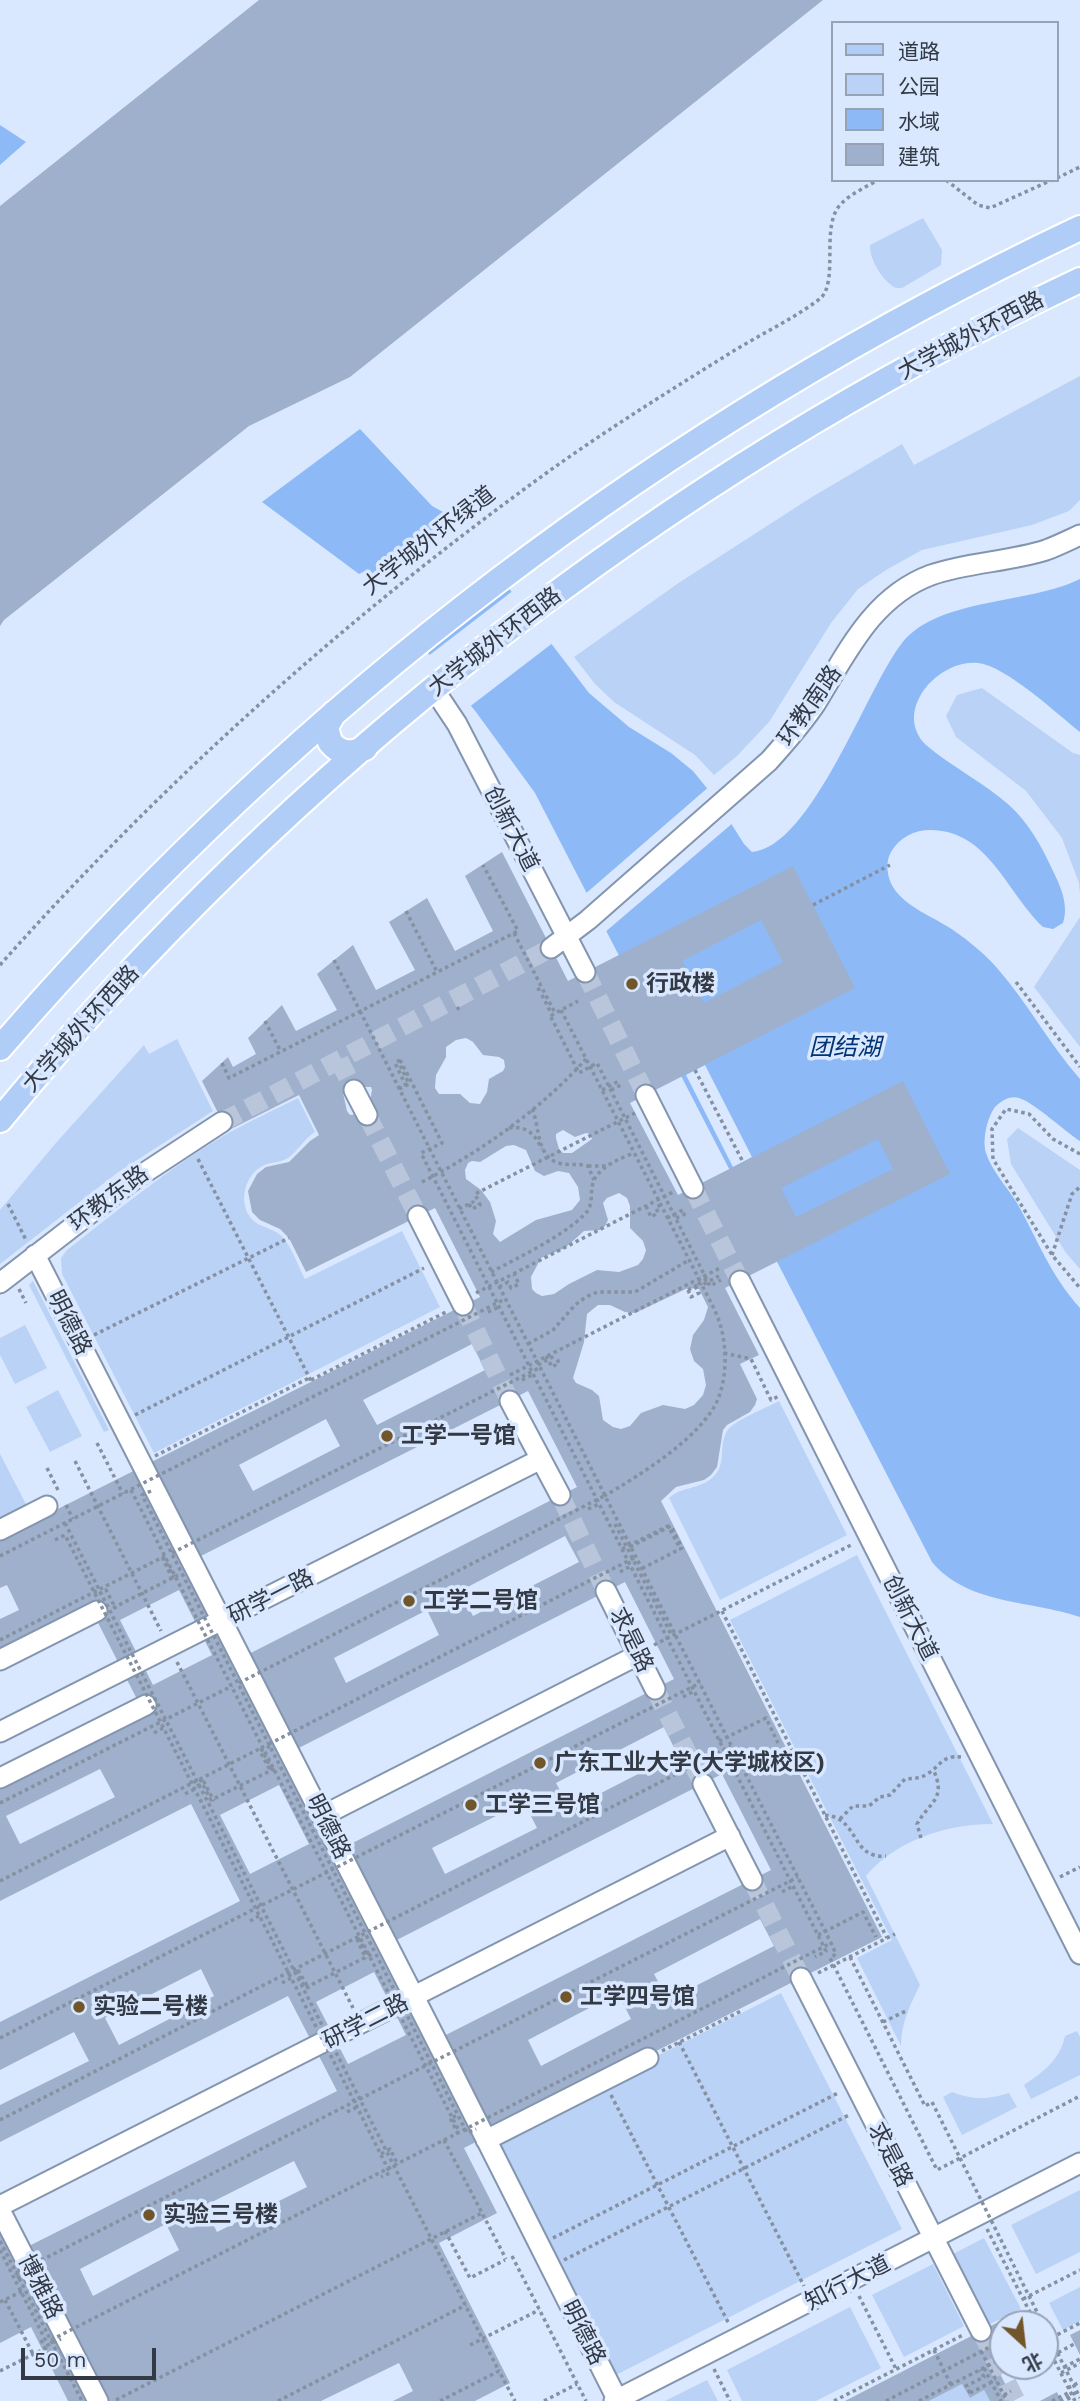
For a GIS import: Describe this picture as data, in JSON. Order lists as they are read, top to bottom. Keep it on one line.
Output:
{"streets":{"main road":["大学城外环西路"],"lane":["环教南路","创新大道","环教东路","明德路","研学一路","求是路","研学二路","知行大道","博雅路"],"path":["大学城外环绿道"]},"crossings":[["大学城外环西路","创新大道"],["环教南路","创新大道"],["环教东路","明德路"],["明德路","研学一路"],["明德路","研学二路"],["明德路","知行大道"],["求是路","知行大道"],["研学二路","博雅路"]],"water":["团结湖"],"places":["行政楼","工学一号馆","工学二号馆","广东工业大学(大学城校区)","工学三号馆","工学四号馆","实验二号楼","实验三号楼"],"legend":["道路","公园","水域","建筑"],"scale_bar":"50 m","north":"bottom right"}
